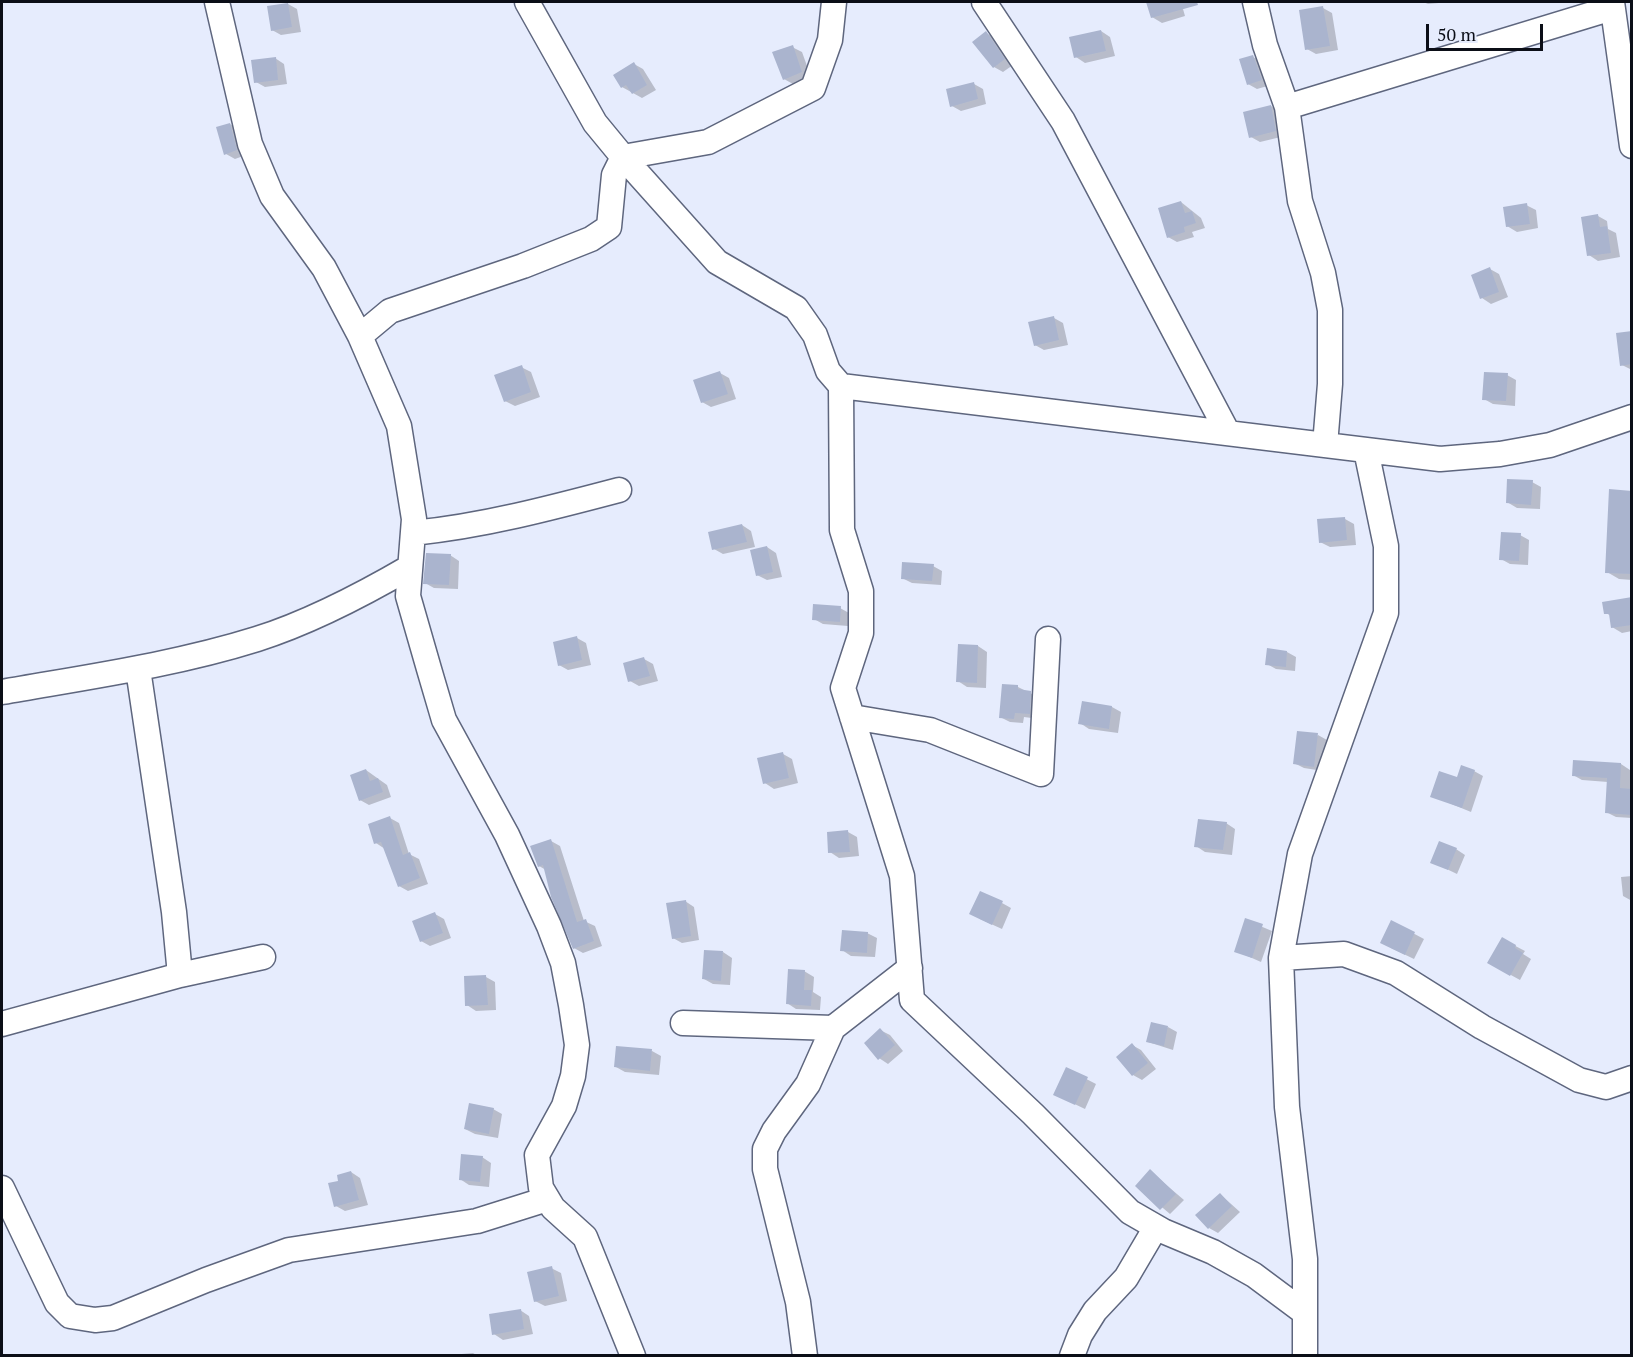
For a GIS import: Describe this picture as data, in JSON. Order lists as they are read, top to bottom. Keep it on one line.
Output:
{"scale_bar":"50 m"}
